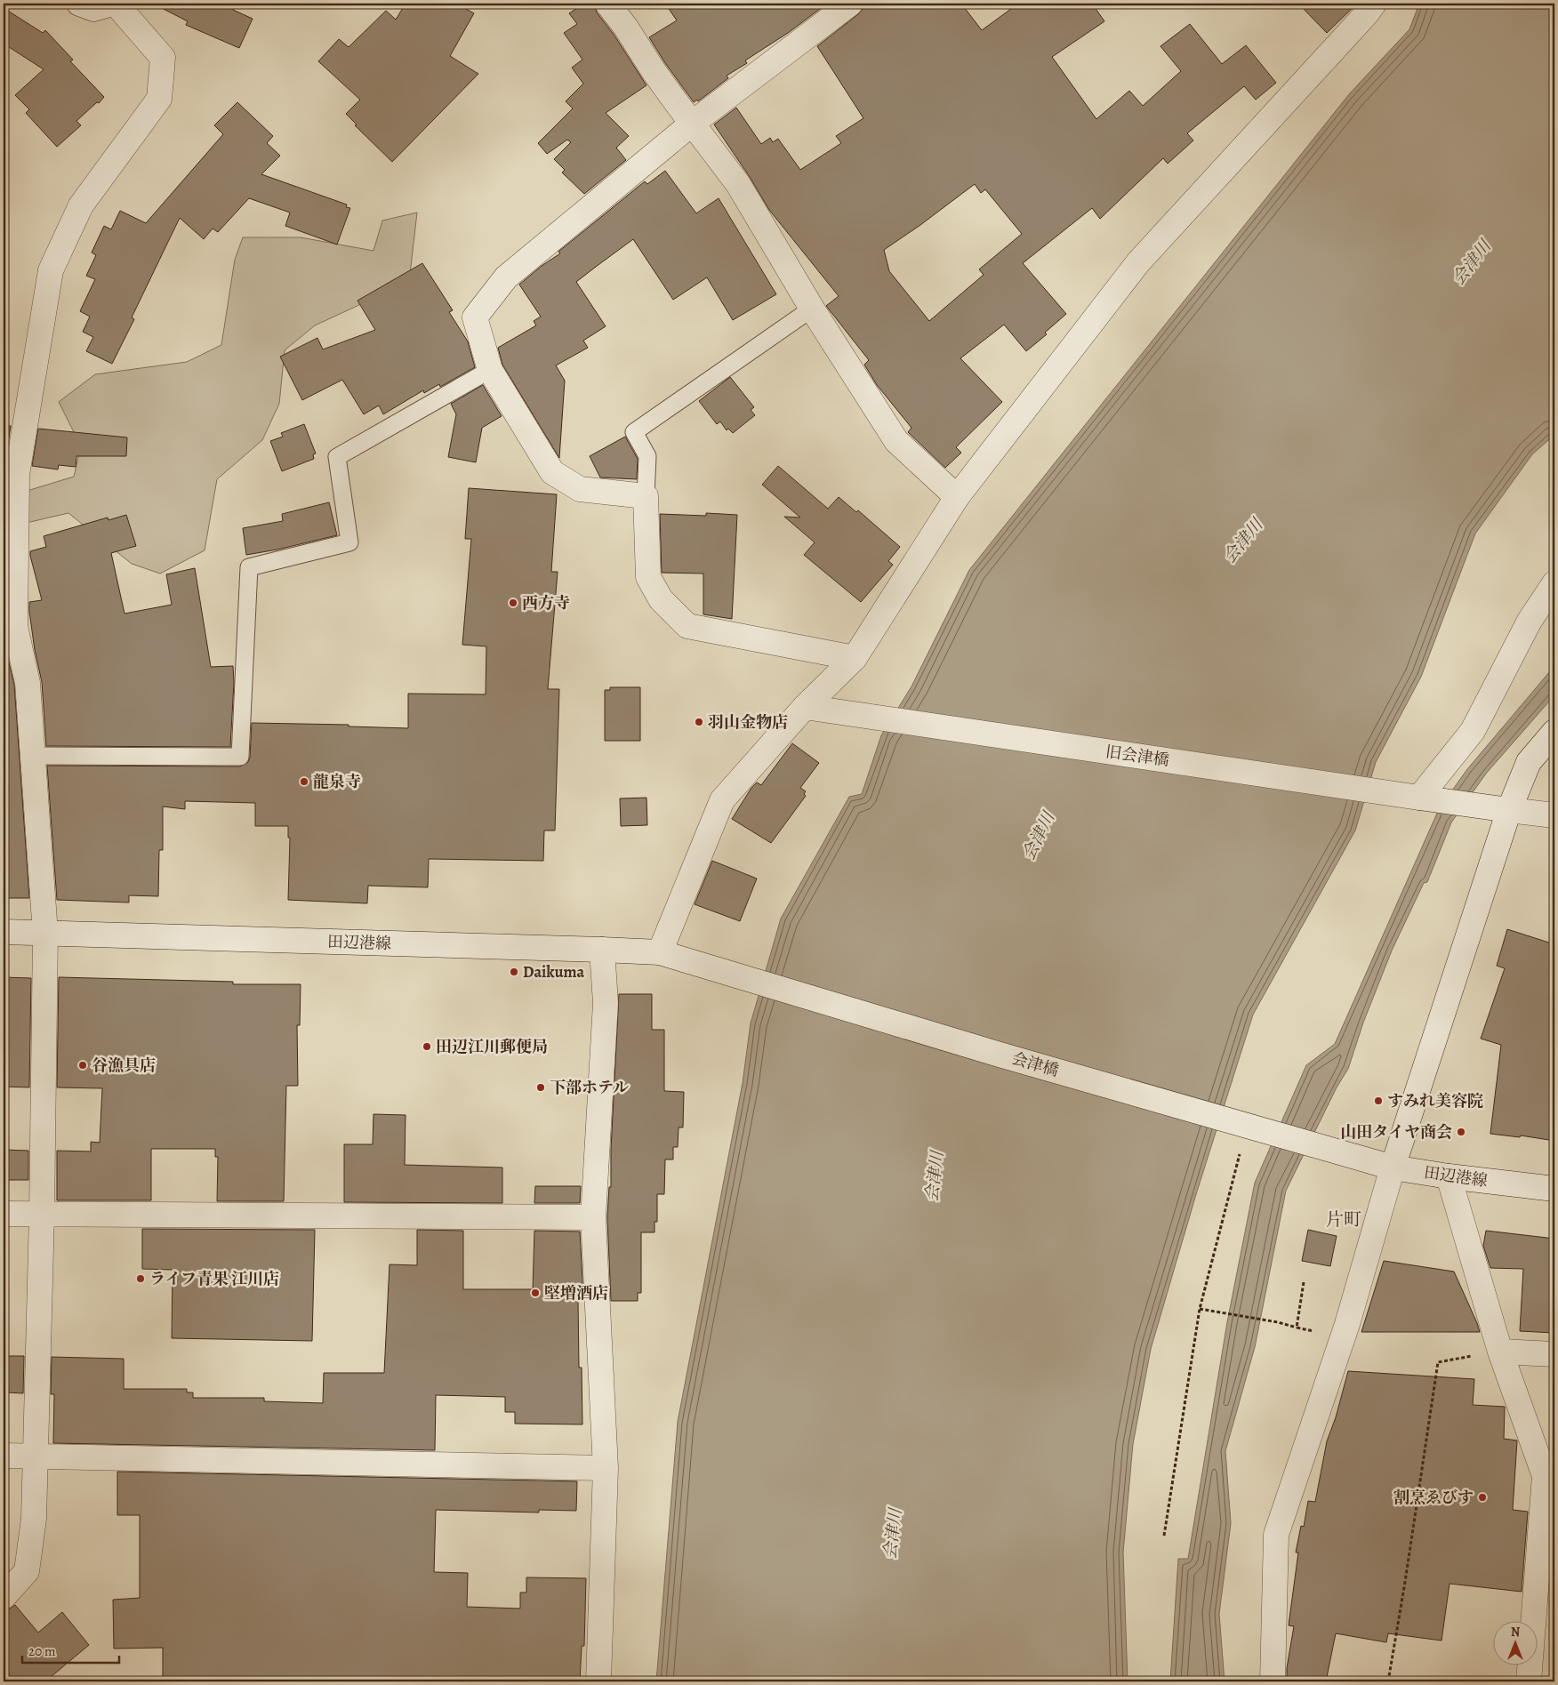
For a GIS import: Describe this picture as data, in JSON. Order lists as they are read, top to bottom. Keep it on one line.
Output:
{"streets":{"street":["旧会津橋","田辺港線","会津橋"]},"crossings":[["田辺港線","会津橋"]],"districts":["片町"],"water":["会津川"],"places":["西方寺","羽山金物店","龍泉寺","Daikuma","田辺江川郵便局","谷漁具店","下部ホテル","すみれ美容院","山田タイヤ商会","ライフ青果 江川店","堅増酒店","割烹ゑびす"],"scale_bar":"20 m","north":"top"}
